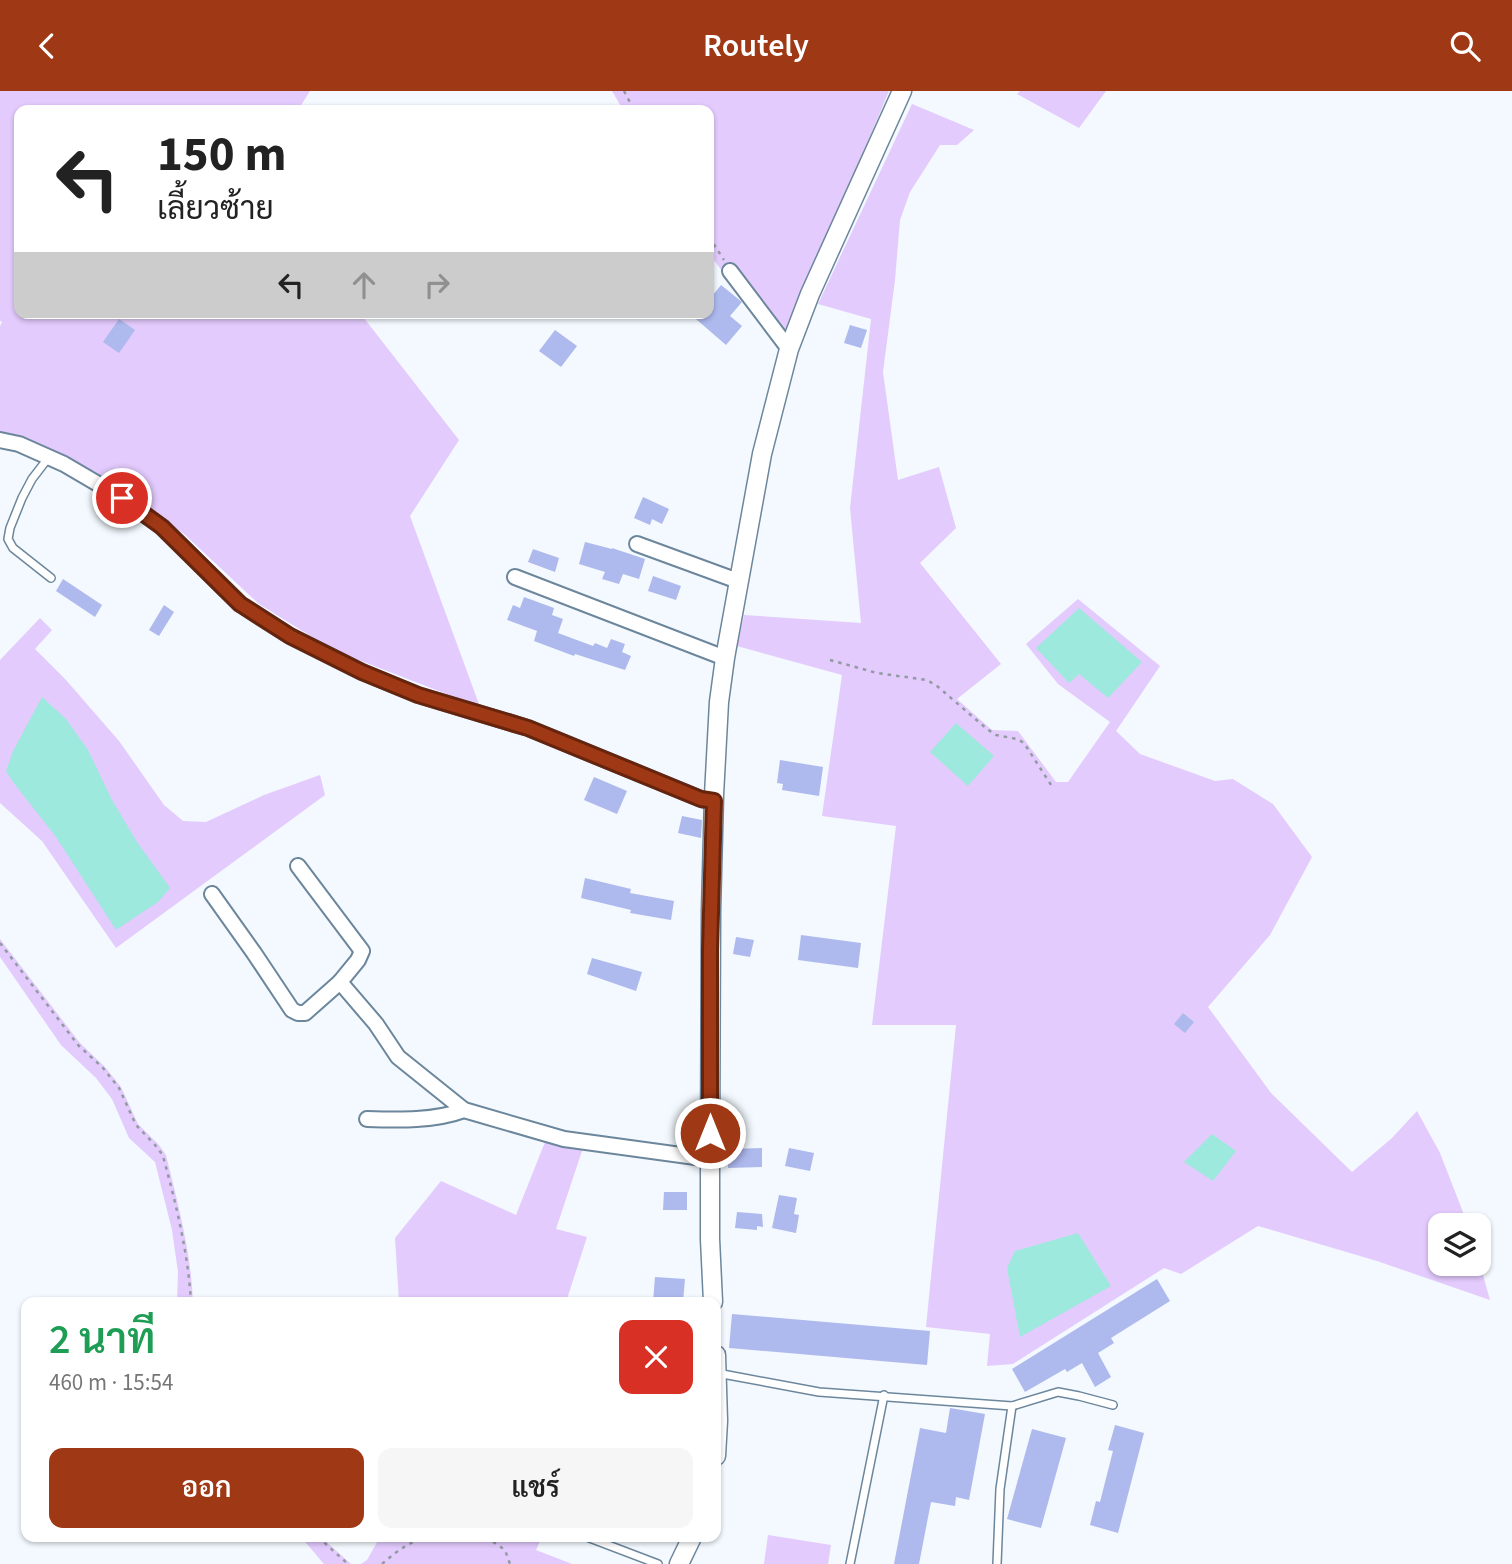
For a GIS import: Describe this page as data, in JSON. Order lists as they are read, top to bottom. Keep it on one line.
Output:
{"page":{"header":"Routely","turn":["150 m","เลี้ยวซ้าย"],"heading":["2 นาที","460 m · 15:54"],"buttons":["ออก","แชร์"]}}
